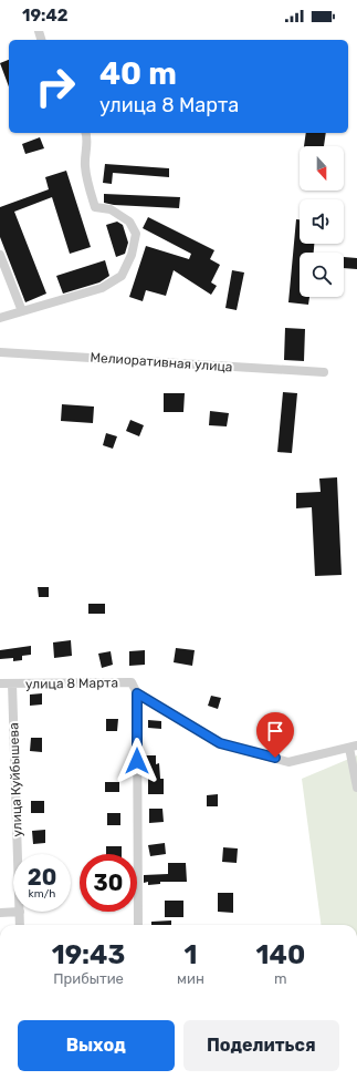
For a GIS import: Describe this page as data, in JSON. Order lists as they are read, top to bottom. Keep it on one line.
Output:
{"streets":{"street":["Мелиоративная улица","улица 8 Марта","улица Куйбышева"]},"crossings":[["улица 8 Марта","улица Куйбышева"]],"north":"bottom","page":{"status":"19:42","turn":["40 m","улица 8 Марта"],"speed":"20 km/h","limit":"30","eta":["19:43","Прибытие","1","мин","140","m"],"buttons":["Выход","Поделиться"]}}
